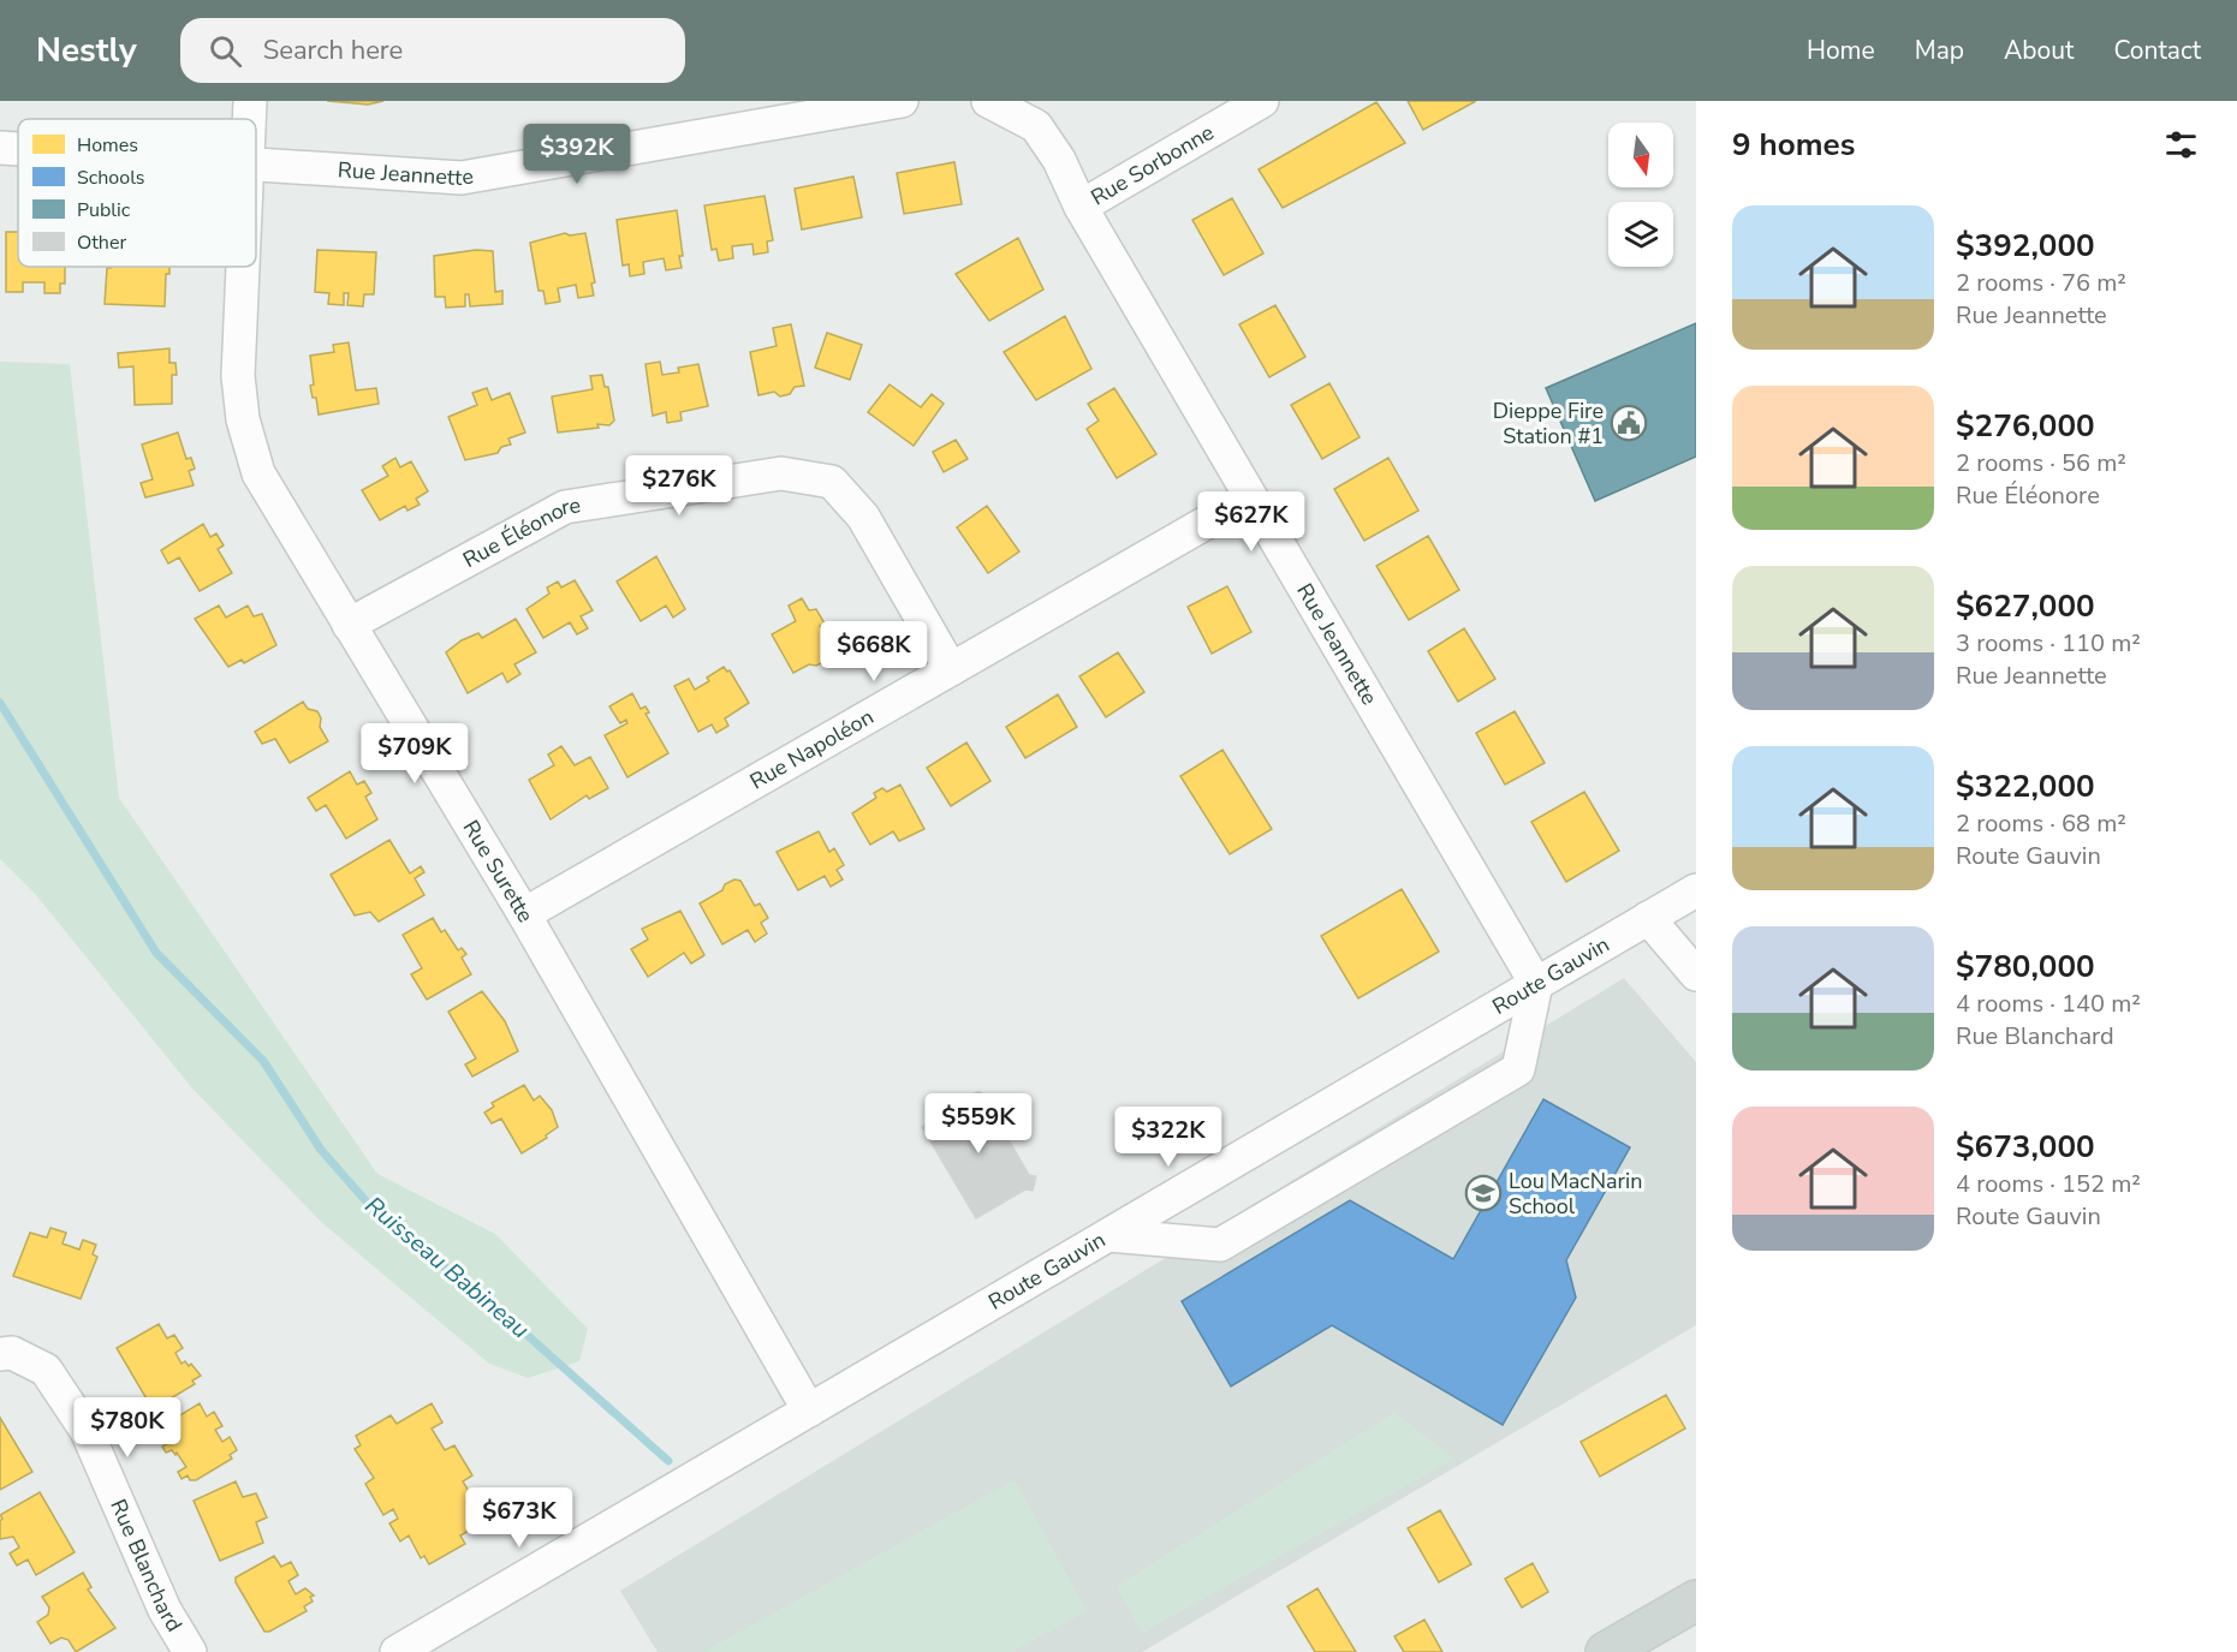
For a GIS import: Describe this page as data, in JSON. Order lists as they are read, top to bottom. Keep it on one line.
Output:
{"streets":{"street":["Rue Sorbonne","Rue Jeannette","Rue Éléonore","Rue Napoléon","Rue Surette","Route Gauvin","Rue Blanchard"]},"crossings":[["Rue Sorbonne","Rue Jeannette"],["Rue Jeannette","Rue Napoléon"],["Rue Jeannette","Route Gauvin"],["Rue Éléonore","Rue Napoléon"],["Rue Éléonore","Rue Surette"],["Rue Napoléon","Rue Surette"],["Rue Surette","Route Gauvin"]],"water":["Ruisseau Babineau"],"places":{"public building":["Dieppe Fire Station #1"],"school or university":["Lou MacNarin School"]},"legend":["Homes","Schools","Public","Other"],"north":"bottom","page":{"header":"Nestly","search":"Search here","nav":["Home","Map","About","Contact"],"heading":"9 homes","price":["$392K","$276K","$627K","$668K","$709K","$559K","$322K","$780K","$673K"],"list":[{"name":"$392,000","note":"2 rooms · 76 m² · Rue Jeannette"},{"name":"$276,000","note":"2 rooms · 56 m² · Rue Éléonore"},{"name":"$627,000","note":"3 rooms · 110 m² · Rue Jeannette"},{"name":"$322,000","note":"2 rooms · 68 m² · Route Gauvin"},{"name":"$780,000","note":"4 rooms · 140 m² · Rue Blanchard"},{"name":"$673,000","note":"4 rooms · 152 m² · Route Gauvin"}]}}
